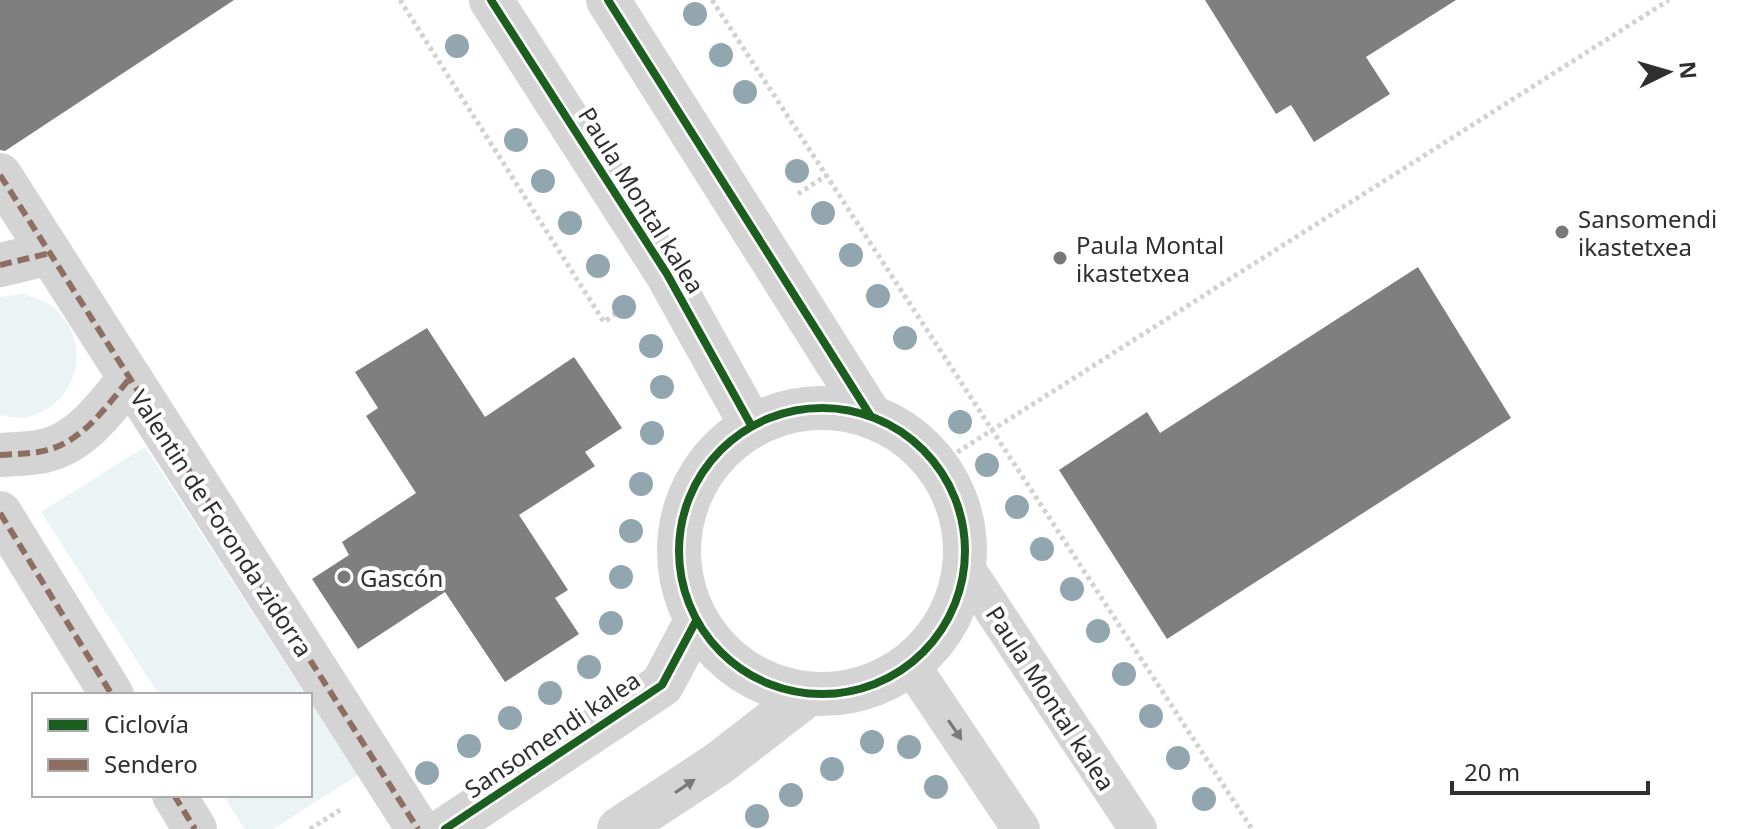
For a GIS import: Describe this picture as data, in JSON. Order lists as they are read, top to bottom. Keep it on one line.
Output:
{"streets":{"street":["Paula Montal kalea","Valentin de Foronda zidorra","Sansomendi kalea"]},"places":["Sansomendi ikastetxea","Paula Montal ikastetxea","Gascón"],"legend":["Ciclovía","Sendero"],"scale_bar":"20 m","north":"right"}
